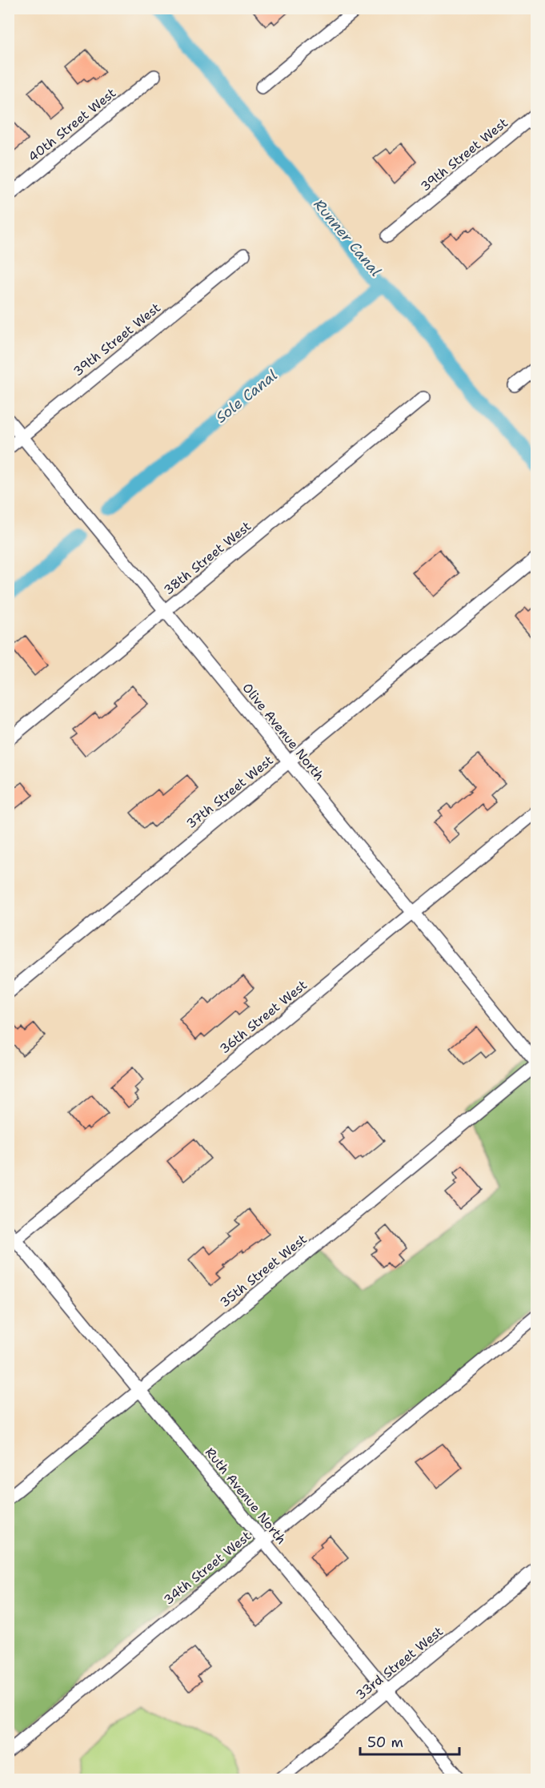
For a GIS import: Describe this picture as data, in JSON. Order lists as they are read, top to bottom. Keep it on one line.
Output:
{"streets":{"street":["40th Street West","39th Street West","38th Street West","Olive Avenue North","37th Street West","36th Street West","35th Street West","Ruth Avenue North","34th Street West","33rd Street West"]},"crossings":[["39th Street West","Olive Avenue North"],["38th Street West","Olive Avenue North"],["Olive Avenue North","37th Street West"],["Olive Avenue North","36th Street West"],["Olive Avenue North","35th Street West"],["36th Street West","Ruth Avenue North"],["35th Street West","Ruth Avenue North"],["Ruth Avenue North","34th Street West"],["Ruth Avenue North","33rd Street West"]],"water":["Runner Canal","Sole Canal"],"scale_bar":"50 m"}
